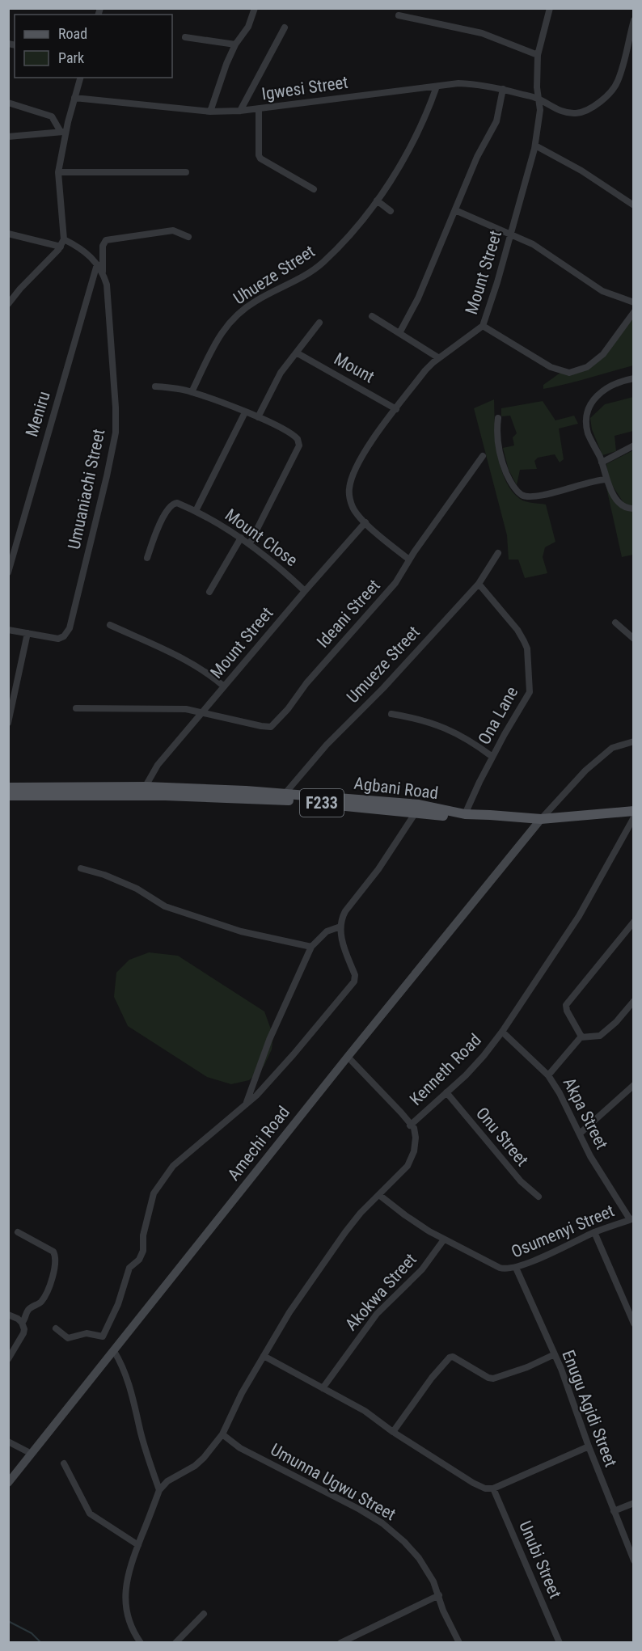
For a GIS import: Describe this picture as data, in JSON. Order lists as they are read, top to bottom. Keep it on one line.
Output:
{"streets":{"main road":["Agbani Road","F233","Amechi Road"],"street":["Igwesi Street","Mount Street","Uhueze Street","Mount","Meniru","Umuaniachi Street","Mount Close","Ideani Street","Umueze Street","Ona Lane","Kenneth Road","Akpa Street","Onu Street","Osumenyi Street","Akokwa Street","Enugu Agidi Street","Umunna Ugwu Street","Unubi Street"]},"crossings":[["Igwesi Street","Mount Street"],["Igwesi Street","Uhueze Street"],["Mount Street","Mount"],["Mount Street","Mount Close"],["Mount Street","Ideani Street"],["Mount Street","Agbani Road"],["Meniru","Umuaniachi Street"],["Umueze Street","Ona Lane"],["Umueze Street","Agbani Road"],["Ona Lane","Agbani Road"],["Agbani Road","Kenneth Road"],["Agbani Road","Amechi Road"],["Kenneth Road","Akpa Street"],["Kenneth Road","Onu Street"],["Kenneth Road","Osumenyi Street"],["Kenneth Road","Umunna Ugwu Street"],["Akpa Street","Osumenyi Street"],["Osumenyi Street","Akokwa Street"],["Osumenyi Street","Enugu Agidi Street"]],"legend":["Road","Park"]}
